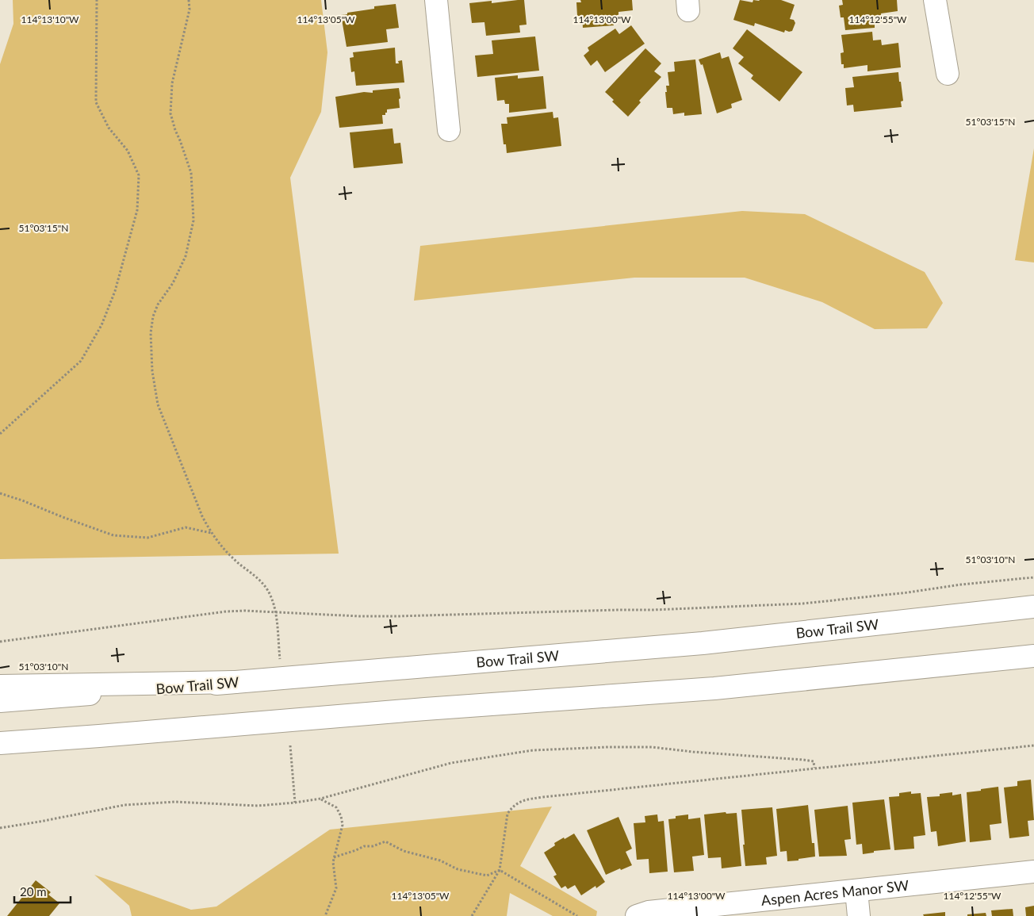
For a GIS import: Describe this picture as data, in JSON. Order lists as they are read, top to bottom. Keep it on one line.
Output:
{"streets":{"main road":["Bow Trail SW","Aspen Acres Manor SW"]},"scale_bar":"20 m","coordinates":["114°13'10\"W","114°13'05\"W","114°13'00\"W","114°12'55\"W","51°03'15\"N","51°03'10\"N"]}
